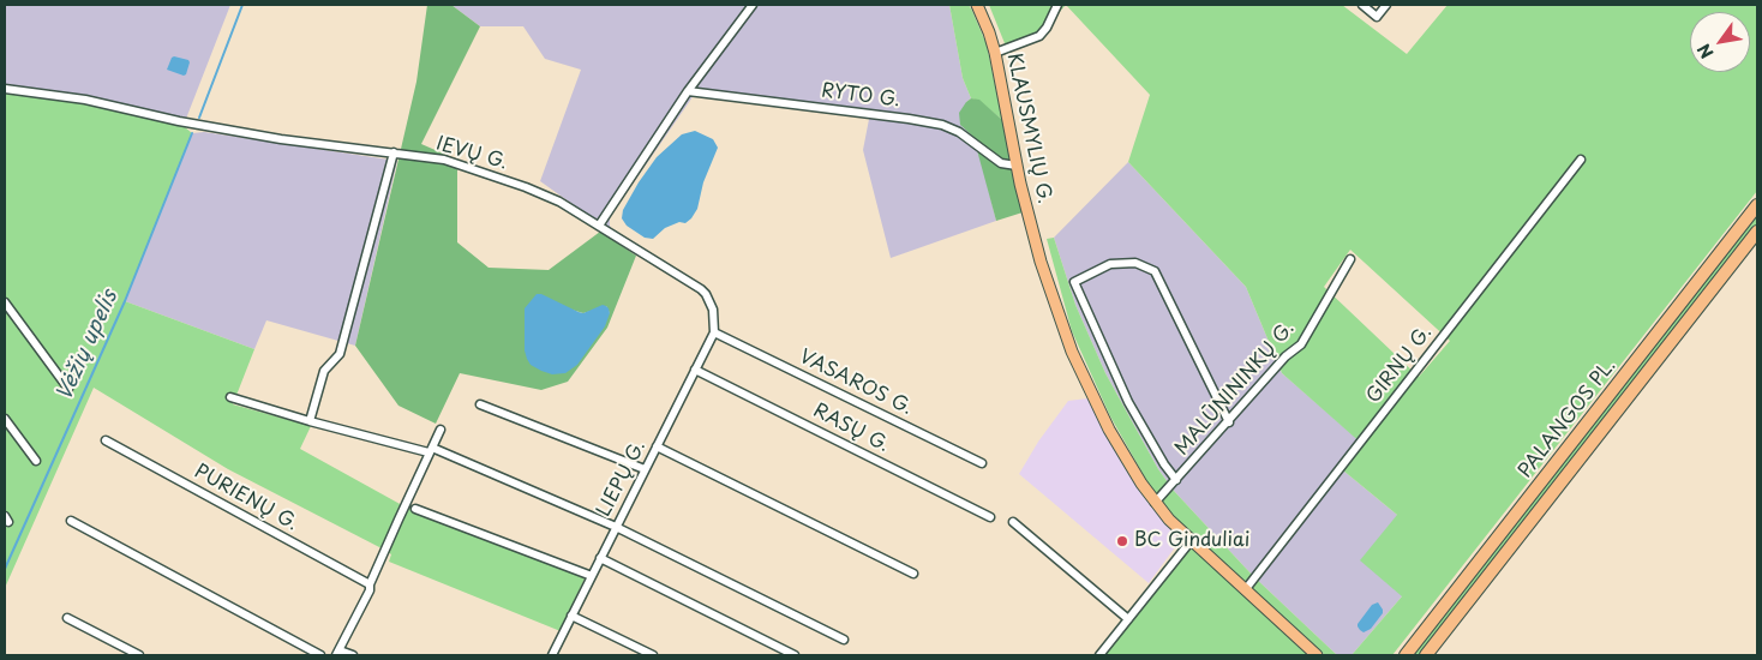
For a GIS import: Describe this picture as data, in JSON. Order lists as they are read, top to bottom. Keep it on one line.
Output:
{"streets":{"highway":["PALANGOS PL."],"main road":["KLAUSMYLIŲ G."],"street":["RYTO G.","IEVŲ G.","GIRNŲ G.","VASAROS G.","MALŪNININKŲ G.","RASŲ G.","LIEPŲ G.","PURIENŲ G."]},"crossings":[["RYTO G.","KLAUSMYLIŲ G."],["KLAUSMYLIŲ G.","GIRNŲ G."],["KLAUSMYLIŲ G.","MALŪNININKŲ G."],["IEVŲ G.","LIEPŲ G."],["VASAROS G.","LIEPŲ G."],["RASŲ G.","LIEPŲ G."]],"water":["Vėžių upelis"],"places":["BC Ginduliai"],"north":"bottom left"}
